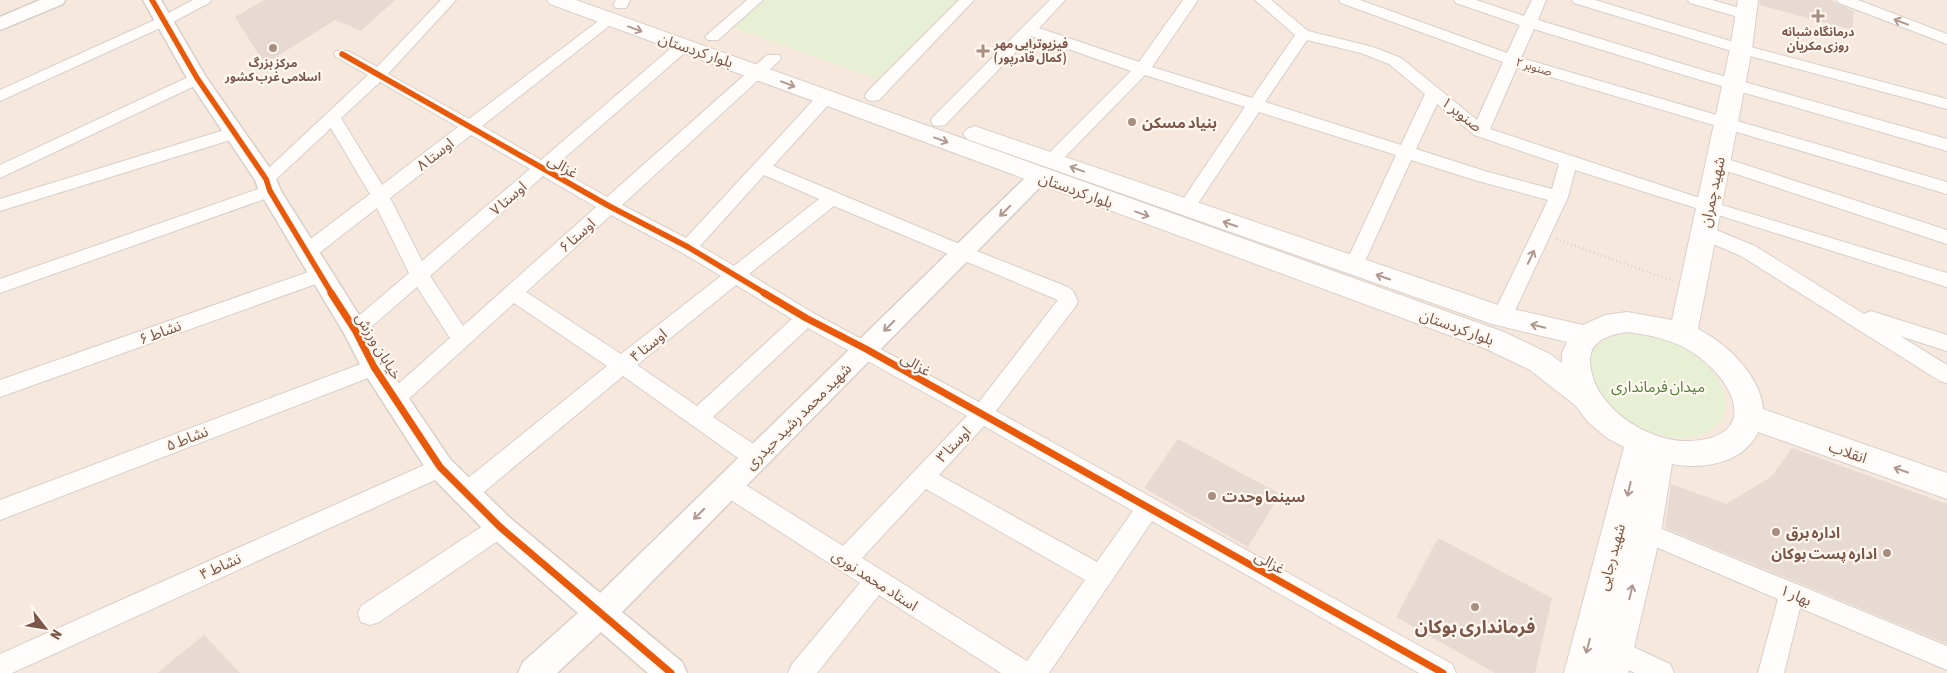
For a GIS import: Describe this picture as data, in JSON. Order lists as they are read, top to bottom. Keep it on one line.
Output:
{"streets":{"main road":["بلوار کردستان","شهید چمران","انقلاب","شهید رجایی"],"street":["صنوبر ۲","صنوبر ۱","اوستا ۸","غزالی","اوستا ۷","اوستا ۶","نشاط ۶","اوستا ۴","خیابان ورزش","شهید محمد رشید حیدری","نشاط ۵","اوستا ۳","نشاط ۴","استاد محمد نوری","بهار ۱"]},"crossings":[["بلوار کردستان","اوستا ۸"],["بلوار کردستان","شهید چمران"],["بلوار کردستان","اوستا ۷"],["بلوار کردستان","اوستا ۶"],["بلوار کردستان","شهید محمد رشید حیدری"],["بلوار کردستان","انقلاب"],["بلوار کردستان","شهید رجایی"],["صنوبر ۲","شهید چمران"],["صنوبر ۱","شهید چمران"],["اوستا ۸","غزالی"],["اوستا ۸","خیابان ورزش"],["غزالی","اوستا ۷"],["غزالی","اوستا ۶"],["غزالی","اوستا ۴"],["غزالی","شهید محمد رشید حیدری"],["غزالی","اوستا ۳"],["شهید چمران","انقلاب"],["شهید چمران","شهید رجایی"],["اوستا ۷","خیابان ورزش"],["اوستا ۶","خیابان ورزش"],["نشاط ۶","خیابان ورزش"],["اوستا ۴","خیابان ورزش"],["خیابان ورزش","شهید محمد رشید حیدری"],["خیابان ورزش","نشاط ۵"],["خیابان ورزش","نشاط ۴"],["شهید محمد رشید حیدری","اوستا ۳"],["شهید محمد رشید حیدری","استاد محمد نوری"],["اوستا ۳","استاد محمد نوری"],["انقلاب","شهید رجایی"],["شهید رجایی","بهار ۱"]],"one_way":["انقلاب"],"parks":["میدان فرمانداری"],"places":{"health":["درمانگاه شبانه روزی مکریان","فیزیوتراپی مهر ( کمال قادرپور )"],"other":["مرکز بزرگ اسلامی غرب کشور","بنیاد مسکن","سینما وحدت","اداره برق","اداره پست بوکان","فرمانداری بوکان"]},"north":"bottom right"}
